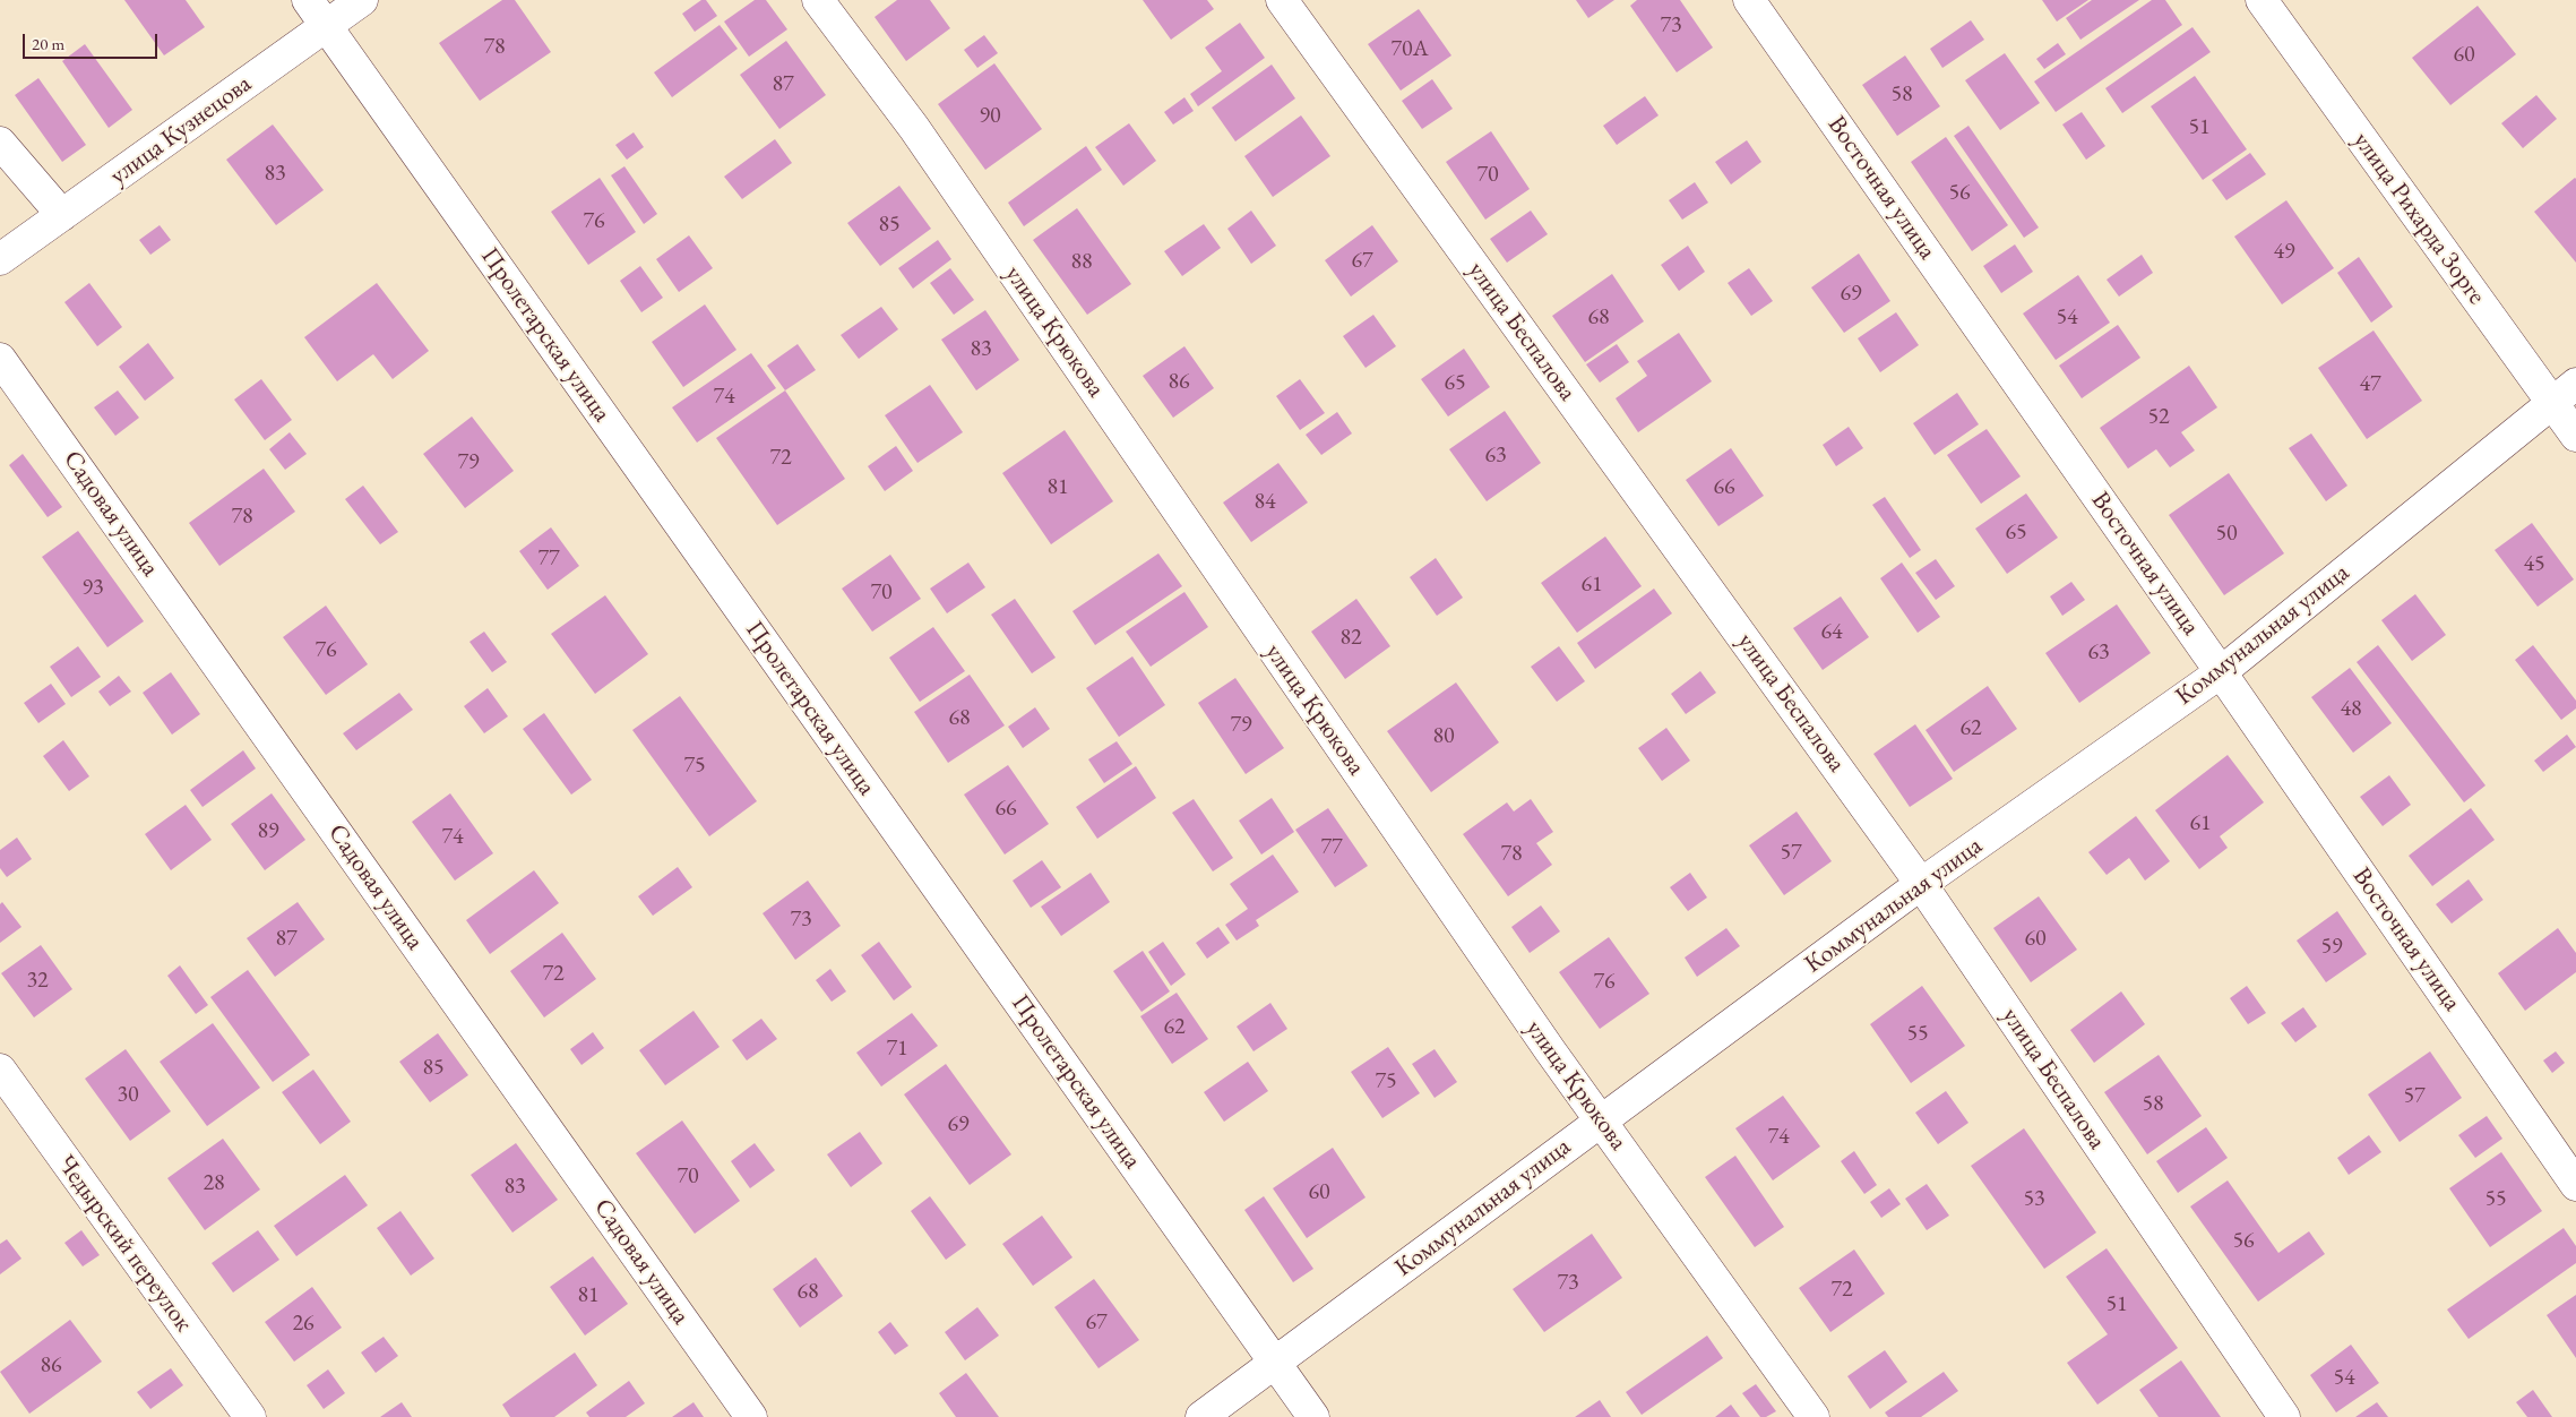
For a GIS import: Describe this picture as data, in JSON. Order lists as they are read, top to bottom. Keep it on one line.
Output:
{"streets":{"street":["улица Кузнецова","Восточная улица","улица Рихарда Зорге","улица Крюкова","улица Беспалова","Пролетарская улица","Садовая улица","Коммунальная улица","Чедырский переулок"]},"crossings":[["улица Кузнецова","Пролетарская улица"],["Восточная улица","Коммунальная улица"],["улица Рихарда Зорге","Коммунальная улица"],["улица Крюкова","Коммунальная улица"],["улица Беспалова","Коммунальная улица"],["Пролетарская улица","Коммунальная улица"]],"house_numbers":["73","78","70А","60","87","58","90","51","83","70","56","76","85","49","67","88","69","68","54","83","86","65","47","74","52","63","72","79","81","66","84","78","65","50","77","45","61","93","70","64","82","76","63","48","68","79","62","80","75","66","61","89","74","77","57","78","73","87","60","59","72","32","76","62","55","71","85","75","30","57","58","69","74","70","28","83","60","53","55","56","73","72","68","81","51","67","26","86","54"],"scale_bar":"20 m"}
